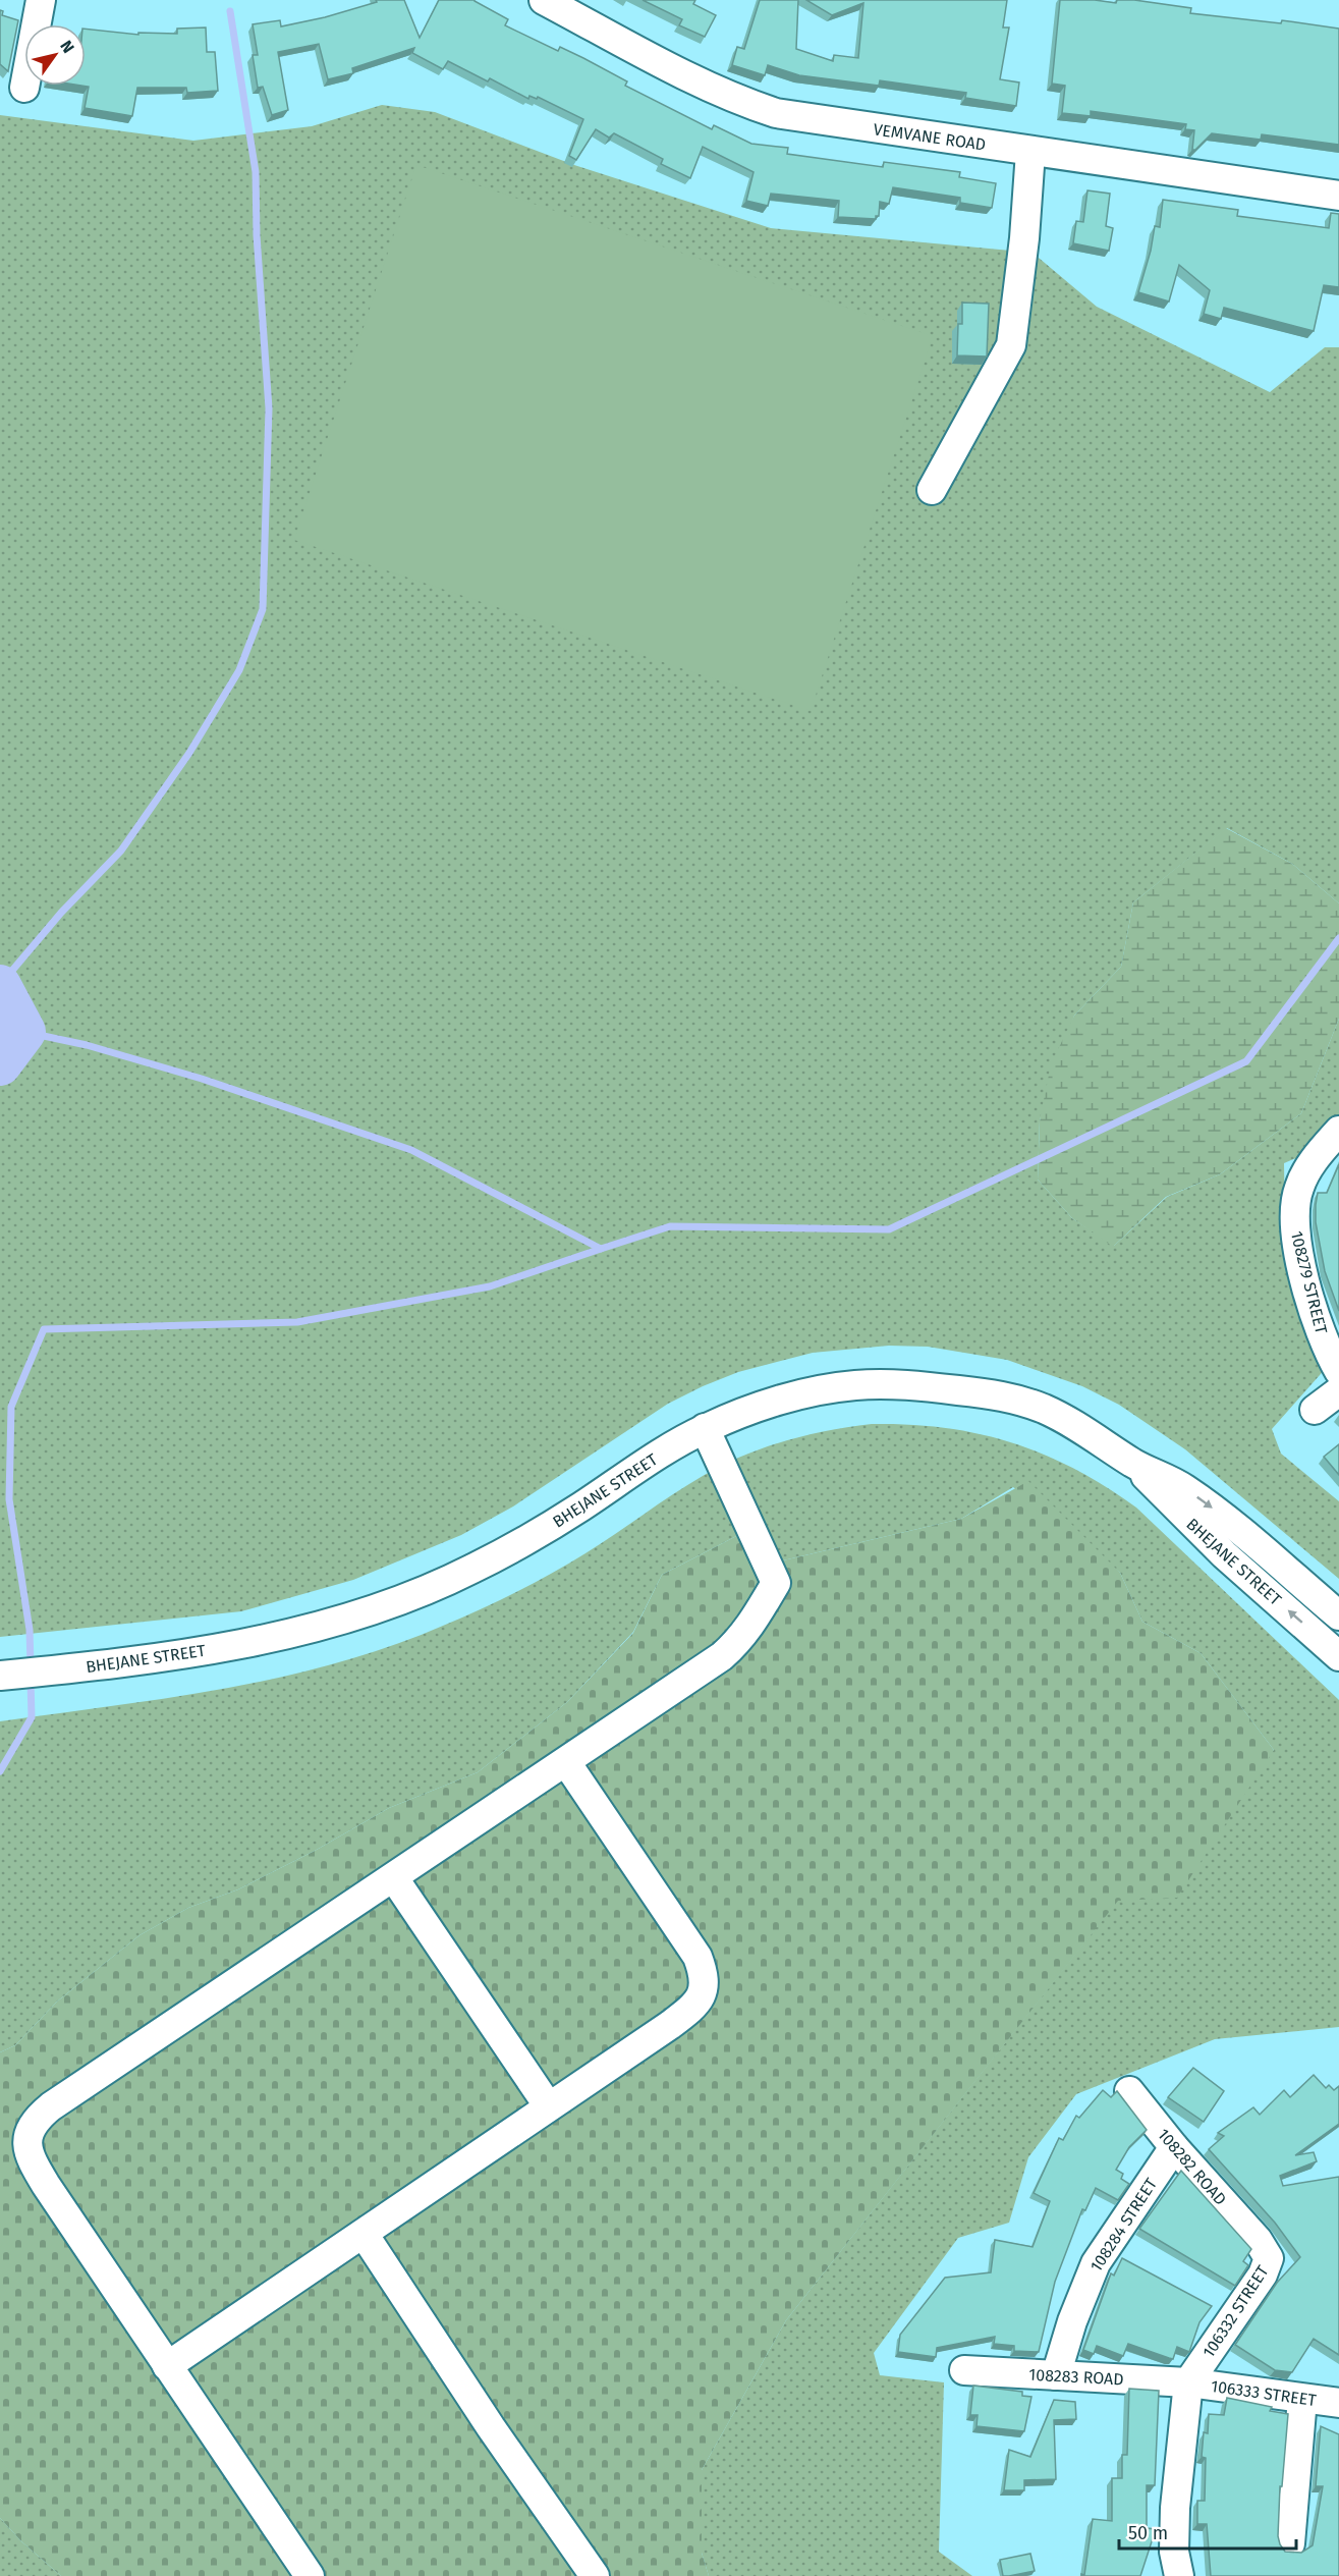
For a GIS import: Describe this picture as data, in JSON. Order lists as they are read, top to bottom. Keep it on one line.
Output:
{"streets":{"street":["VEMVANE ROAD","108279 STREET","BHEJANE STREET","108282 ROAD","108284 STREET","106332 STREET","108283 ROAD","106333 STREET"]},"crossings":[["108282 ROAD","108284 STREET"],["108282 ROAD","106332 STREET"],["108284 STREET","108283 ROAD"],["106332 STREET","108283 ROAD"],["106332 STREET","106333 STREET"],["108283 ROAD","106333 STREET"]],"scale_bar":"50 m","north":"top right"}
